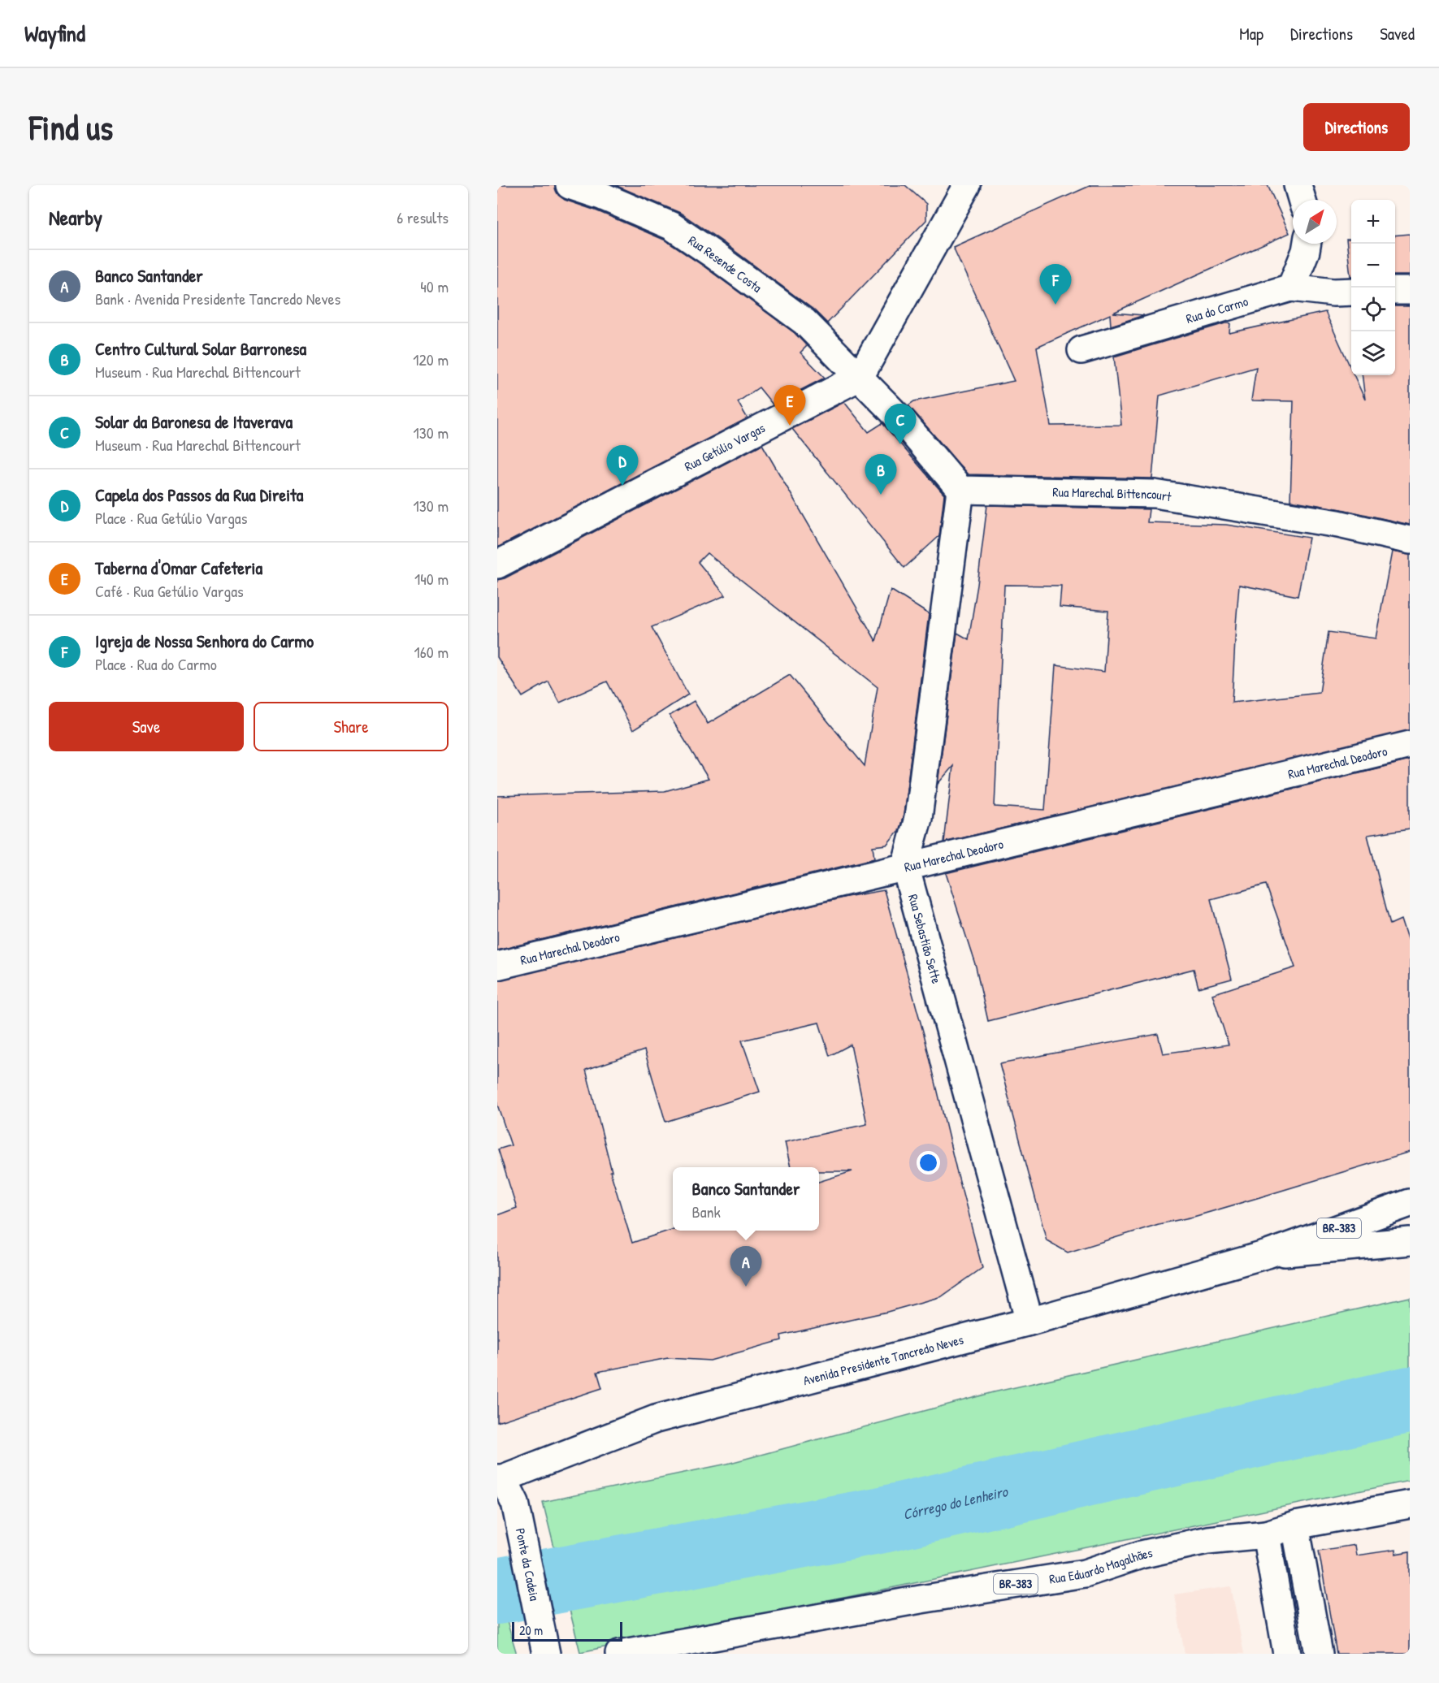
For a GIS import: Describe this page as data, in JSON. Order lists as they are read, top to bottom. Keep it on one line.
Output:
{"streets":{"main road":["Rua Resende Costa","Rua do Carmo","Rua Getúlio Vargas","Rua Marechal Bittencourt","Rua Marechal Deodoro","Rua Sebastião Sette","BR-383","Avenida Presidente Tancredo Neves","Ponte da Cadeia","Rua Eduardo Magalhães"]},"crossings":[["Rua Resende Costa","Rua Getúlio Vargas"],["Rua Marechal Deodoro","Rua Sebastião Sette"],["Rua Sebastião Sette","Avenida Presidente Tancredo Neves"],["Avenida Presidente Tancredo Neves","Ponte da Cadeia"]],"water":["Córrego do Lenheiro"],"scale_bar":"20 m","north":"top right","page":{"header":"Wayfind","nav":["Map","Directions","Saved"],"buttons":["Directions",["Save","Share"]],"title":"Find us","heading":["Nearby","6 results"],"map_buttons":["+","−"],"list":[{"mark":"A","name":"Banco Santander","note":"Bank · Avenida Presidente Tancredo Neves","value":"40 m"},{"mark":"B","name":"Centro Cultural Solar Barronesa","note":"Museum · Rua Marechal Bittencourt","value":"120 m"},{"mark":"C","name":"Solar da Baronesa de Itaverava","note":"Museum · Rua Marechal Bittencourt","value":"130 m"},{"mark":"D","name":"Capela dos Passos da Rua Direita","note":"Place · Rua Getúlio Vargas","value":"130 m"},{"mark":"E","name":"Taberna d'Omar Cafeteria","note":"Café · Rua Getúlio Vargas","value":"140 m"},{"mark":"F","name":"Igreja de Nossa Senhora do Carmo","note":"Place · Rua do Carmo","value":"160 m"}],"pins":["F","E","C","D","B","A"],"popup":["Banco Santander","Bank"],"scale":"20 m"}}
